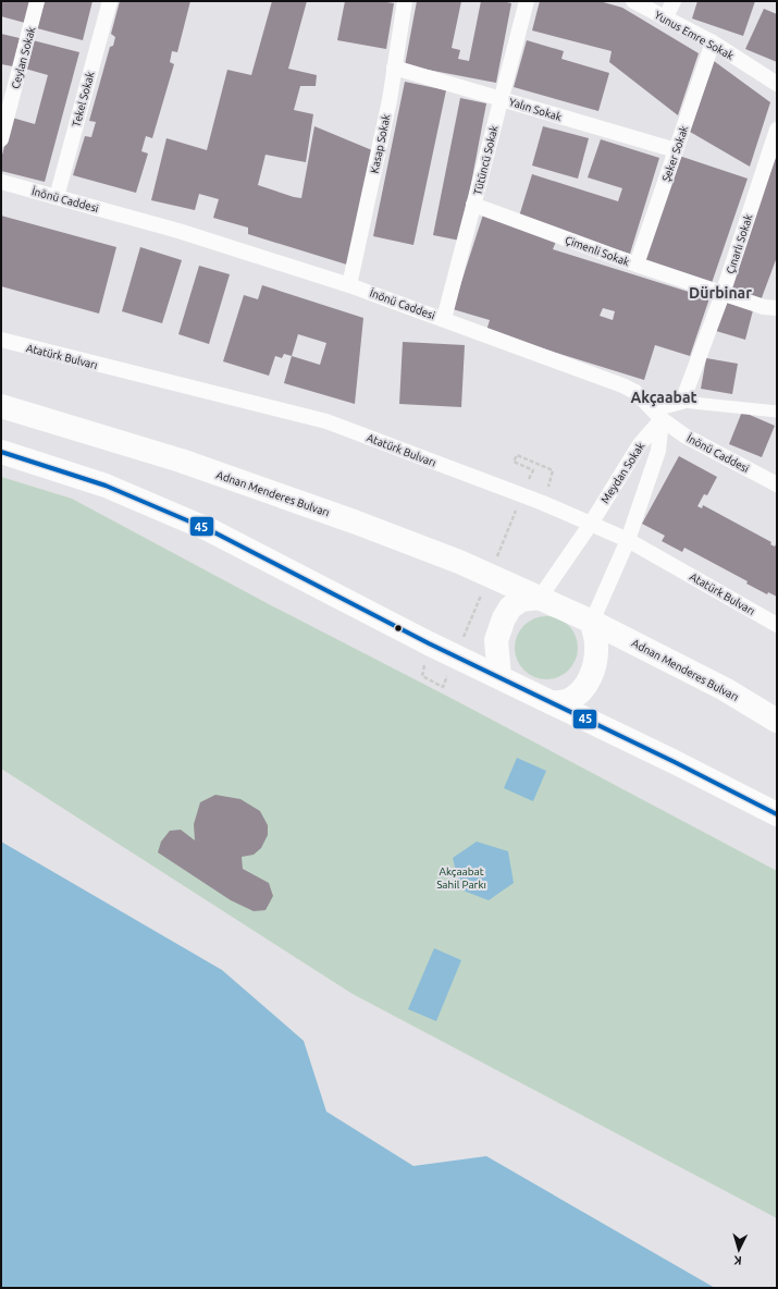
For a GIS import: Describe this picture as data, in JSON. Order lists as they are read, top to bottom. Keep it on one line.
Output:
{"streets":{"highway":["Adnan Menderes Bulvarı"],"street":["Yunus Emre Sokak","Ceylan Sokak","Tekel Sokak","Yalın Sokak","Kasap Sokak","Şeker Sokak","Tütüncü Sokak","İnönü Caddesi","Çınarlı Sokak","Çimenli Sokak","Atatürk Bulvarı","Meydan Sokak"]},"crossings":[["Yunus Emre Sokak","Şeker Sokak"],["Tekel Sokak","İnönü Caddesi"],["Yalın Sokak","Kasap Sokak"],["Yalın Sokak","Şeker Sokak"],["Yalın Sokak","Tütüncü Sokak"],["Kasap Sokak","İnönü Caddesi"],["Şeker Sokak","Çimenli Sokak"],["Tütüncü Sokak","İnönü Caddesi"],["Tütüncü Sokak","Çimenli Sokak"],["İnönü Caddesi","Meydan Sokak"],["Çınarlı Sokak","Çimenli Sokak"],["Atatürk Bulvarı","Meydan Sokak"],["Meydan Sokak","Adnan Menderes Bulvarı"]],"districts":["Dürbinar","Akçaabat"],"parks":["Akçaabat Sahil Parkı"],"lines":["transit line 45"],"north":"bottom"}
